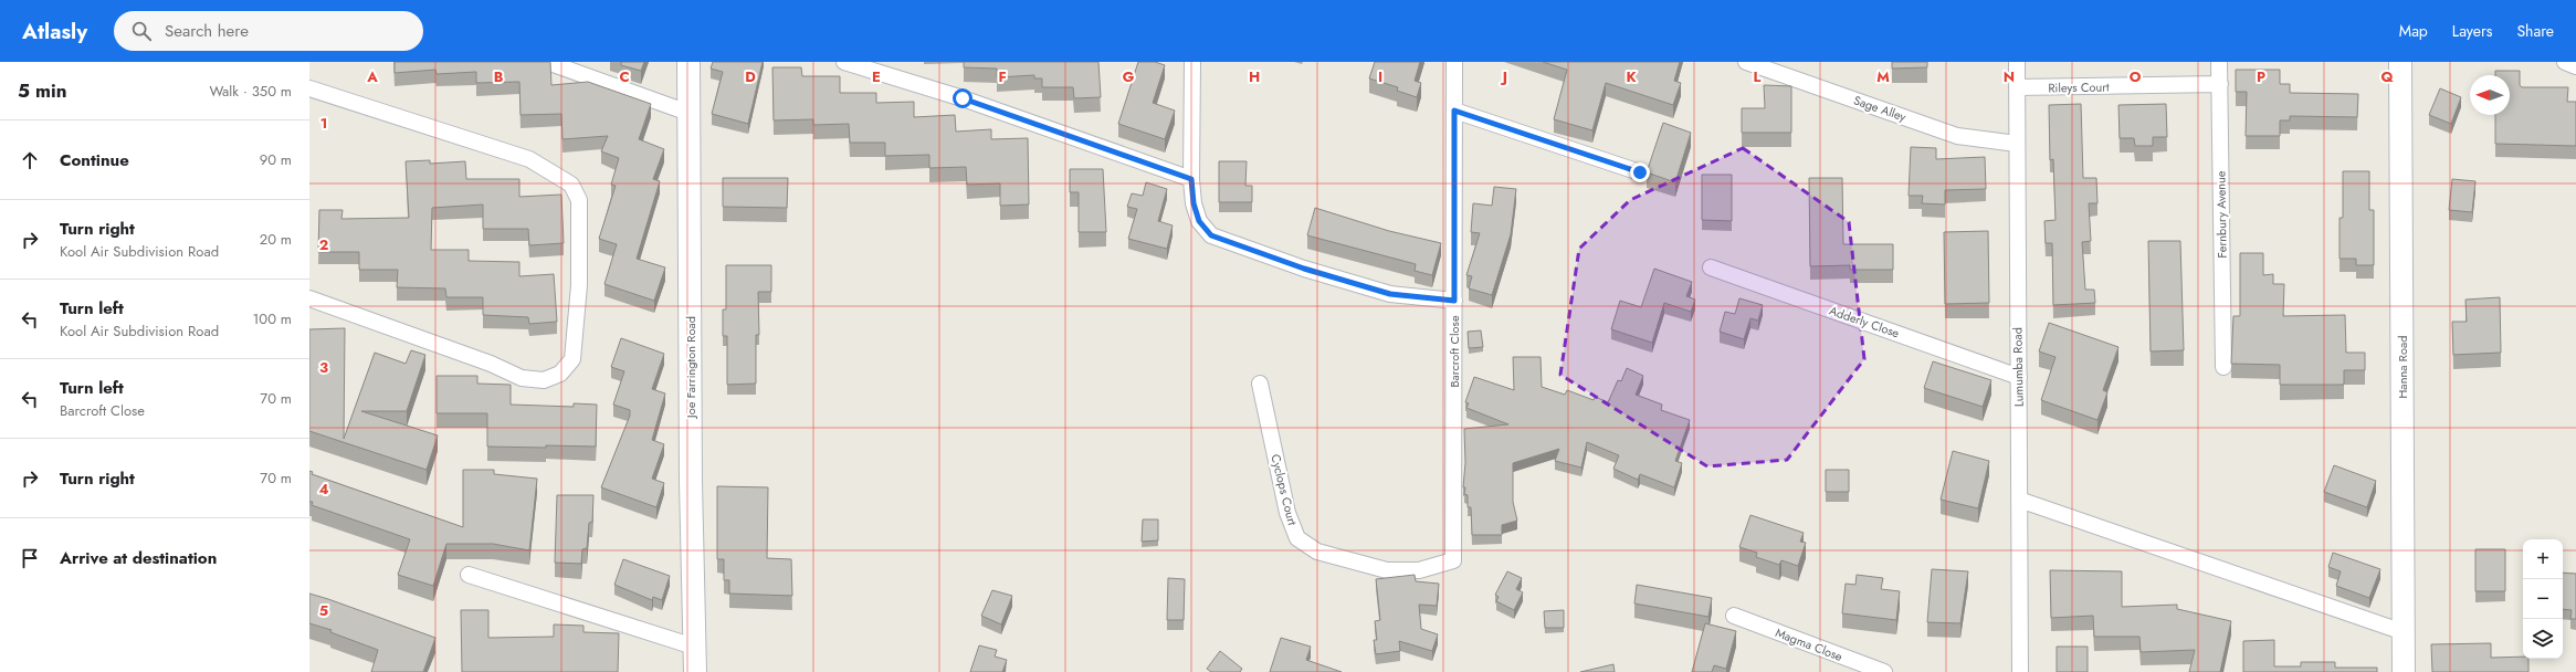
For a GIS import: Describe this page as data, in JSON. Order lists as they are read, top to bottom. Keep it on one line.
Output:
{"streets":{"main road":["Joe Farrington Road","Hanna Road"],"street":["Rileys Court","Sage Alley","Fernbury Avenue","Adderly Close","Barcroft Close","Lumumba Road","Cyclops Court","Magma Close"]},"crossings":[["Rileys Court","Fernbury Avenue"],["Rileys Court","Lumumba Road"],["Sage Alley","Lumumba Road"],["Adderly Close","Lumumba Road"],["Barcroft Close","Cyclops Court"]],"north":"left","page":{"header":"Atlasly","search":"Search here","nav":["Map","Layers","Share"],"heading":["5 min","Walk · 350 m"],"list":[["Continue","90 m"],["Turn right","Kool Air Subdivision Road","20 m"],["Turn left","Kool Air Subdivision Road","100 m"],["Turn left","Barcroft Close","70 m"],["Turn right","70 m"],"Arrive at destination"],"map_buttons":["+","−"]},"grid":{"columns":["A","B","C","D","E","F","G","H","I","J","K","L","M","N","O","P","Q"],"rows":["1","2","3","4","5"]}}
